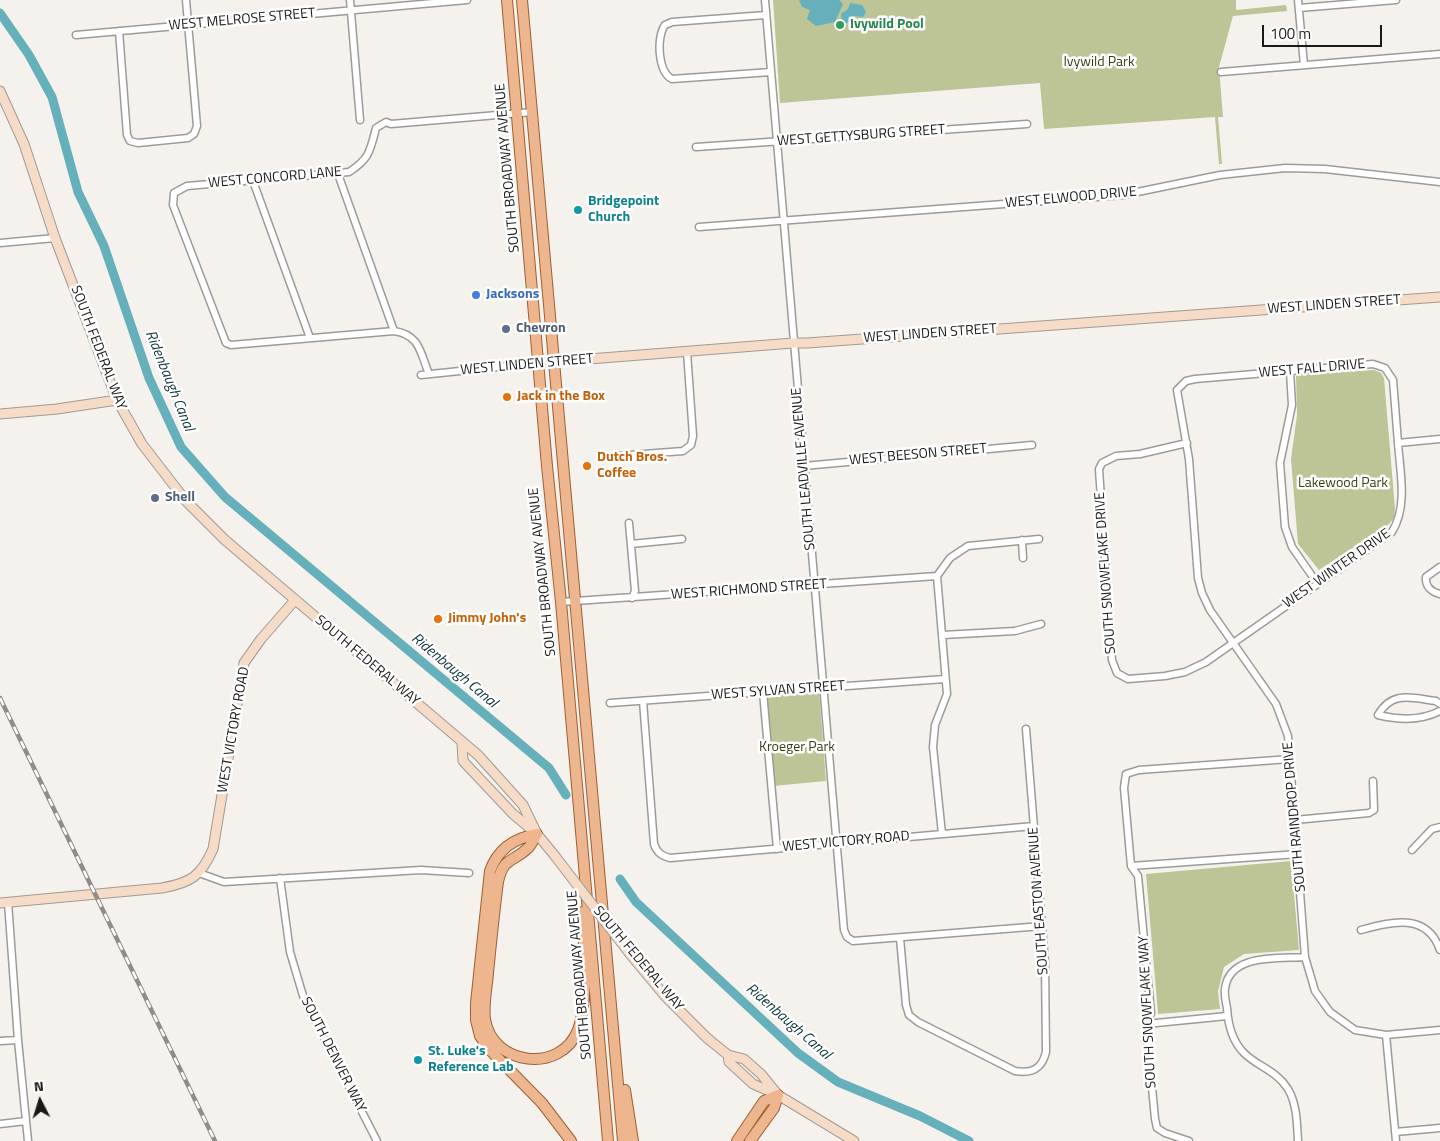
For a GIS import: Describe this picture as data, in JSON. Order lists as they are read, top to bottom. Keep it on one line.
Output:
{"streets":{"main road":["SOUTH BROADWAY AVENUE"],"street":["WEST MELROSE STREET","WEST GETTYSBURG STREET","WEST CONCORD LANE","WEST ELWOOD DRIVE","WEST LINDEN STREET","SOUTH FEDERAL WAY","WEST FALL DRIVE","WEST BEESON STREET","SOUTH LEADVILLE AVENUE","WEST WINTER DRIVE","SOUTH SNOWFLAKE DRIVE","WEST RICHMOND STREET","WEST SYLVAN STREET","WEST VICTORY ROAD","SOUTH RAINDROP DRIVE","SOUTH EASTON AVENUE","SOUTH SNOWFLAKE WAY","SOUTH DENVER WAY"]},"crossings":[["WEST GETTYSBURG STREET","SOUTH LEADVILLE AVENUE"],["SOUTH BROADWAY AVENUE","WEST CONCORD LANE"],["SOUTH BROADWAY AVENUE","WEST LINDEN STREET"],["SOUTH BROADWAY AVENUE","WEST RICHMOND STREET"],["WEST ELWOOD DRIVE","SOUTH LEADVILLE AVENUE"],["WEST LINDEN STREET","SOUTH LEADVILLE AVENUE"],["SOUTH FEDERAL WAY","WEST VICTORY ROAD"],["WEST FALL DRIVE","WEST WINTER DRIVE"],["WEST FALL DRIVE","SOUTH SNOWFLAKE DRIVE"],["WEST FALL DRIVE","SOUTH RAINDROP DRIVE"],["WEST BEESON STREET","SOUTH LEADVILLE AVENUE"],["SOUTH LEADVILLE AVENUE","WEST RICHMOND STREET"],["SOUTH LEADVILLE AVENUE","WEST SYLVAN STREET"],["SOUTH LEADVILLE AVENUE","WEST VICTORY ROAD"],["SOUTH LEADVILLE AVENUE","SOUTH EASTON AVENUE"],["WEST WINTER DRIVE","SOUTH SNOWFLAKE DRIVE"],["WEST WINTER DRIVE","SOUTH RAINDROP DRIVE"],["SOUTH SNOWFLAKE DRIVE","SOUTH RAINDROP DRIVE"],["WEST SYLVAN STREET","WEST VICTORY ROAD"],["WEST VICTORY ROAD","SOUTH EASTON AVENUE"],["SOUTH RAINDROP DRIVE","SOUTH SNOWFLAKE WAY"]],"water":["Ridenbaugh Canal"],"parks":["Ivywild Park","Lakewood Park","Kroeger Park"],"places":["Ivywild Pool","Bridgepoint Church","Jacksons","Chevron","Jack in the Box","Dutch Bros. Coffee","Shell","Jimmy John's","St. Luke's Reference Lab"],"scale_bar":"100 m","north":"top"}
